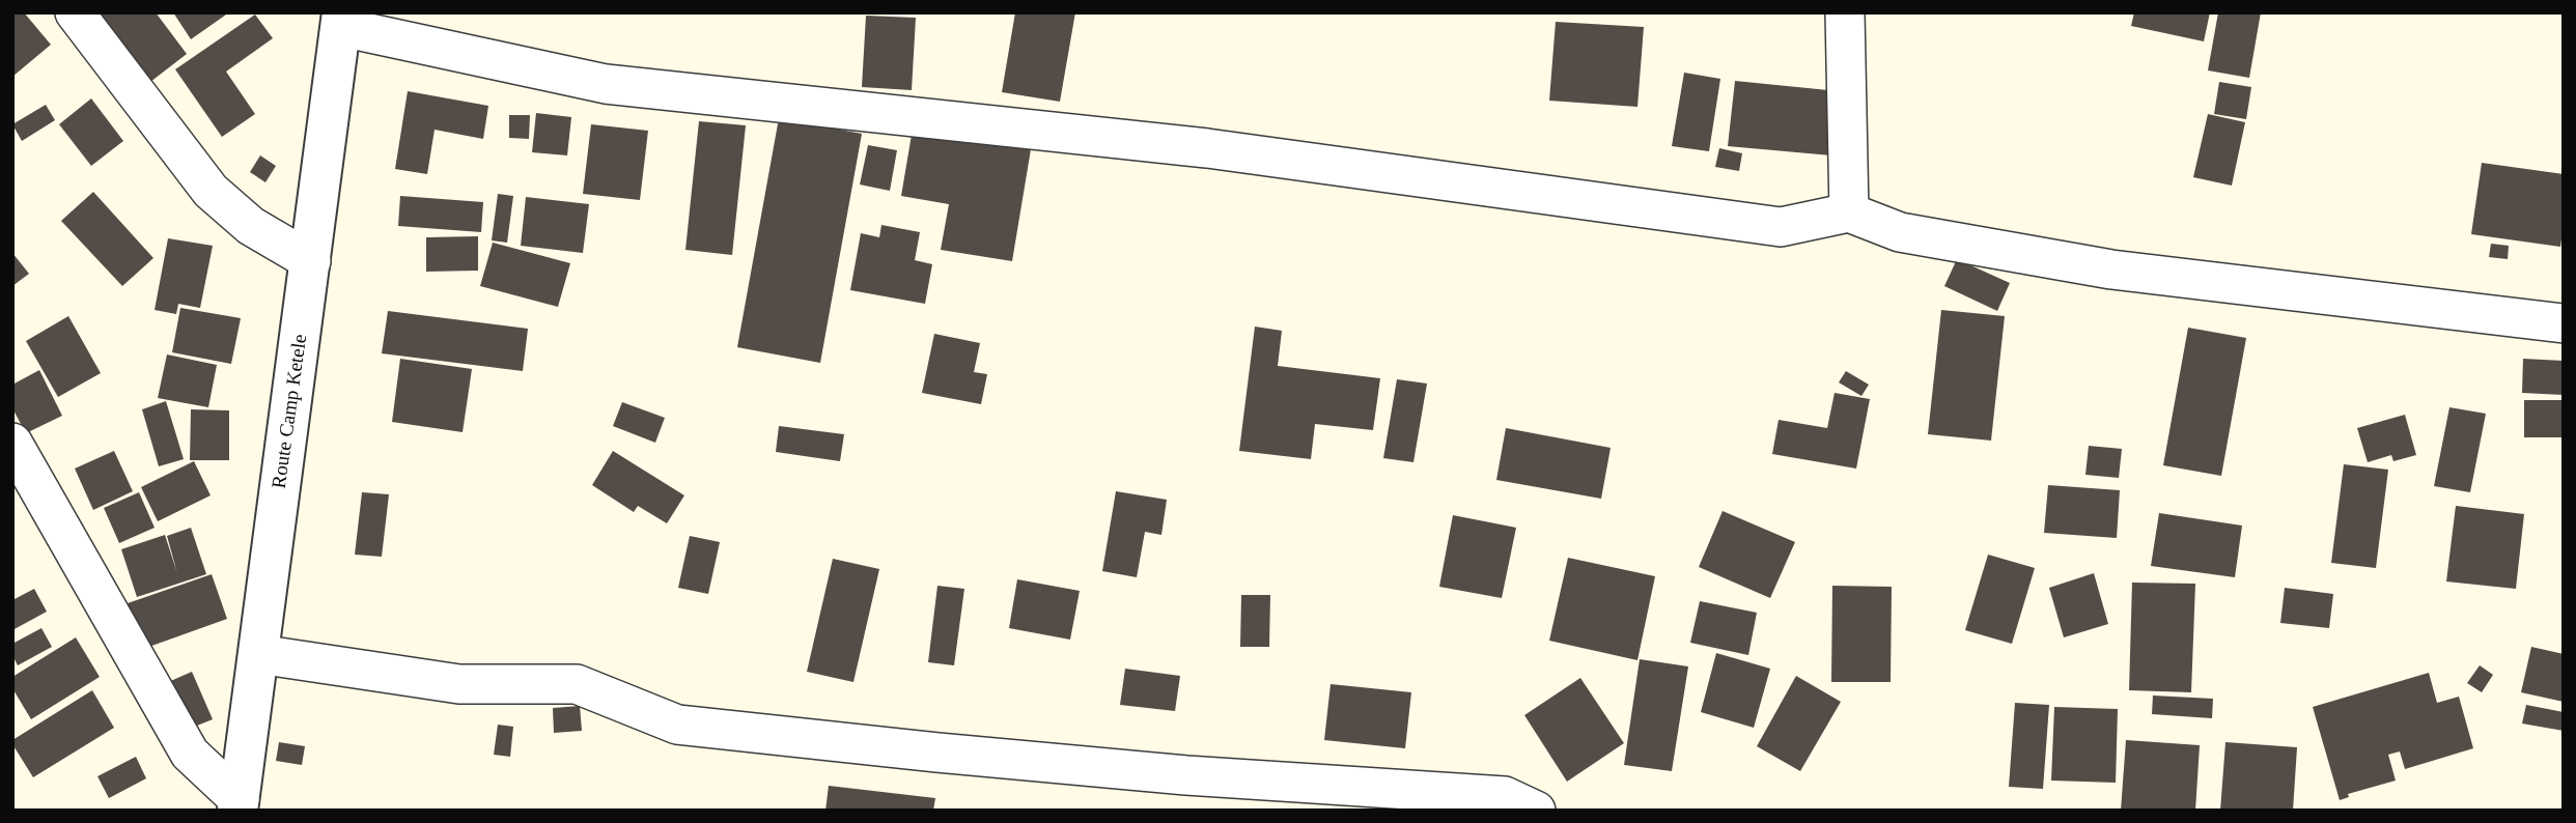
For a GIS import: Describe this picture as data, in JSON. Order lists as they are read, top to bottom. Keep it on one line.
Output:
{"streets":{"street":["Route Camp Ketele"]}}
